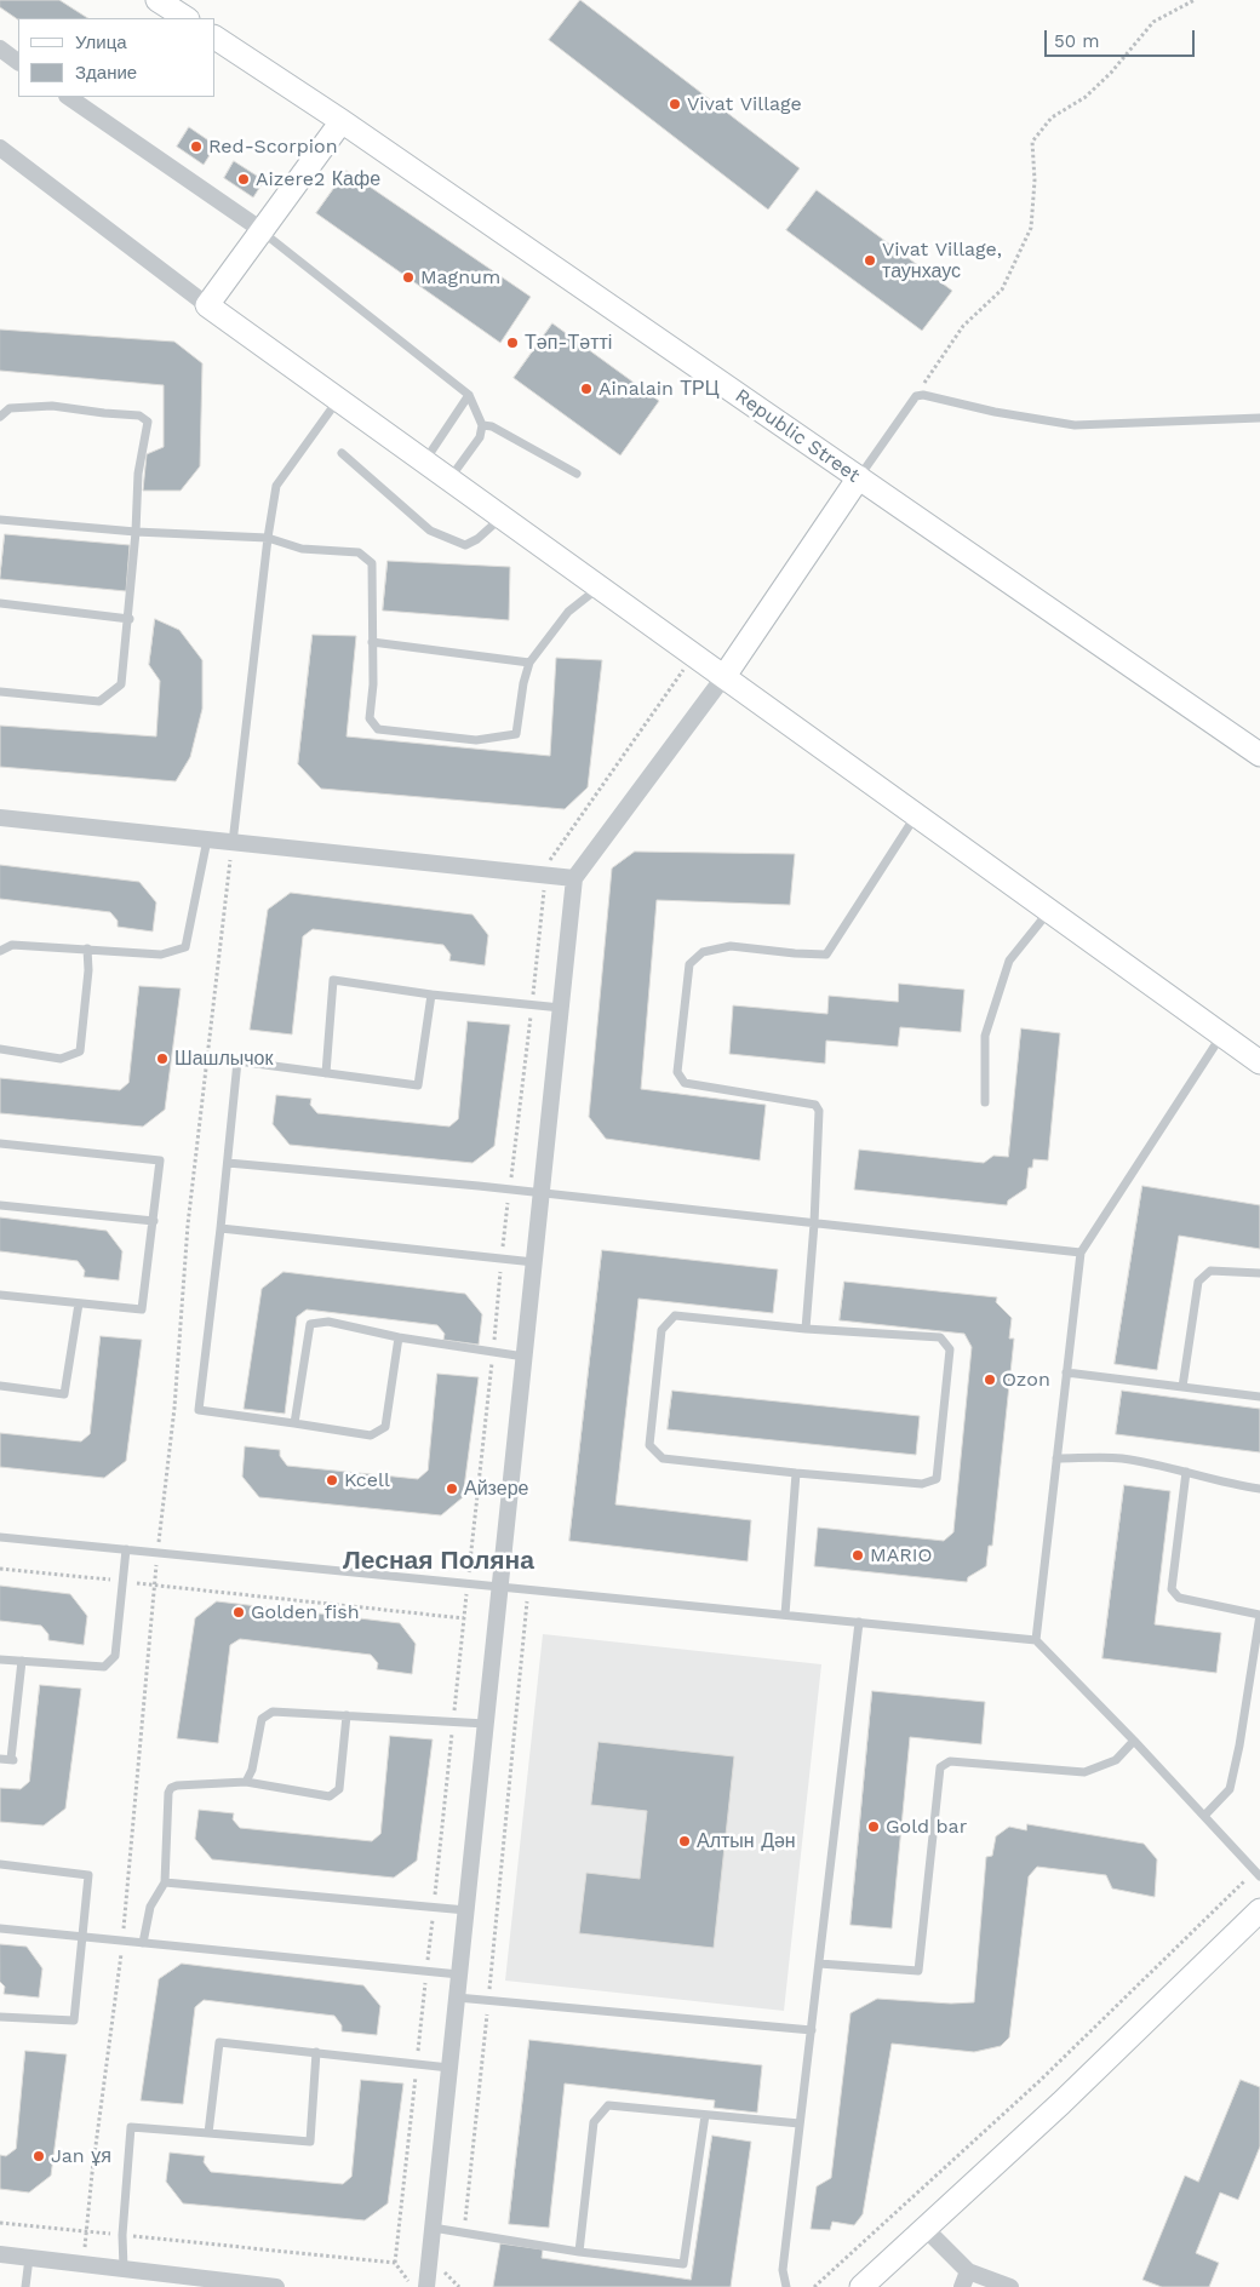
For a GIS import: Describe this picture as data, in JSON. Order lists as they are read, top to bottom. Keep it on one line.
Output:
{"streets":{"street":["Republic Street"]},"districts":["Лесная Поляна"],"places":["Vivat Village","Red-Scorpion","Aizere2 Кафе","Vivat Village, таунхаус","Magnum","Тәп-Тәтті","Ainalain ТРЦ","Шашлычок","Ozon","Kcell","Айзере","MARIO","Golden fish","Gold bar","Алтын Дән","Jan ұя"],"legend":["Улица","Здание"],"scale_bar":"50 m"}
